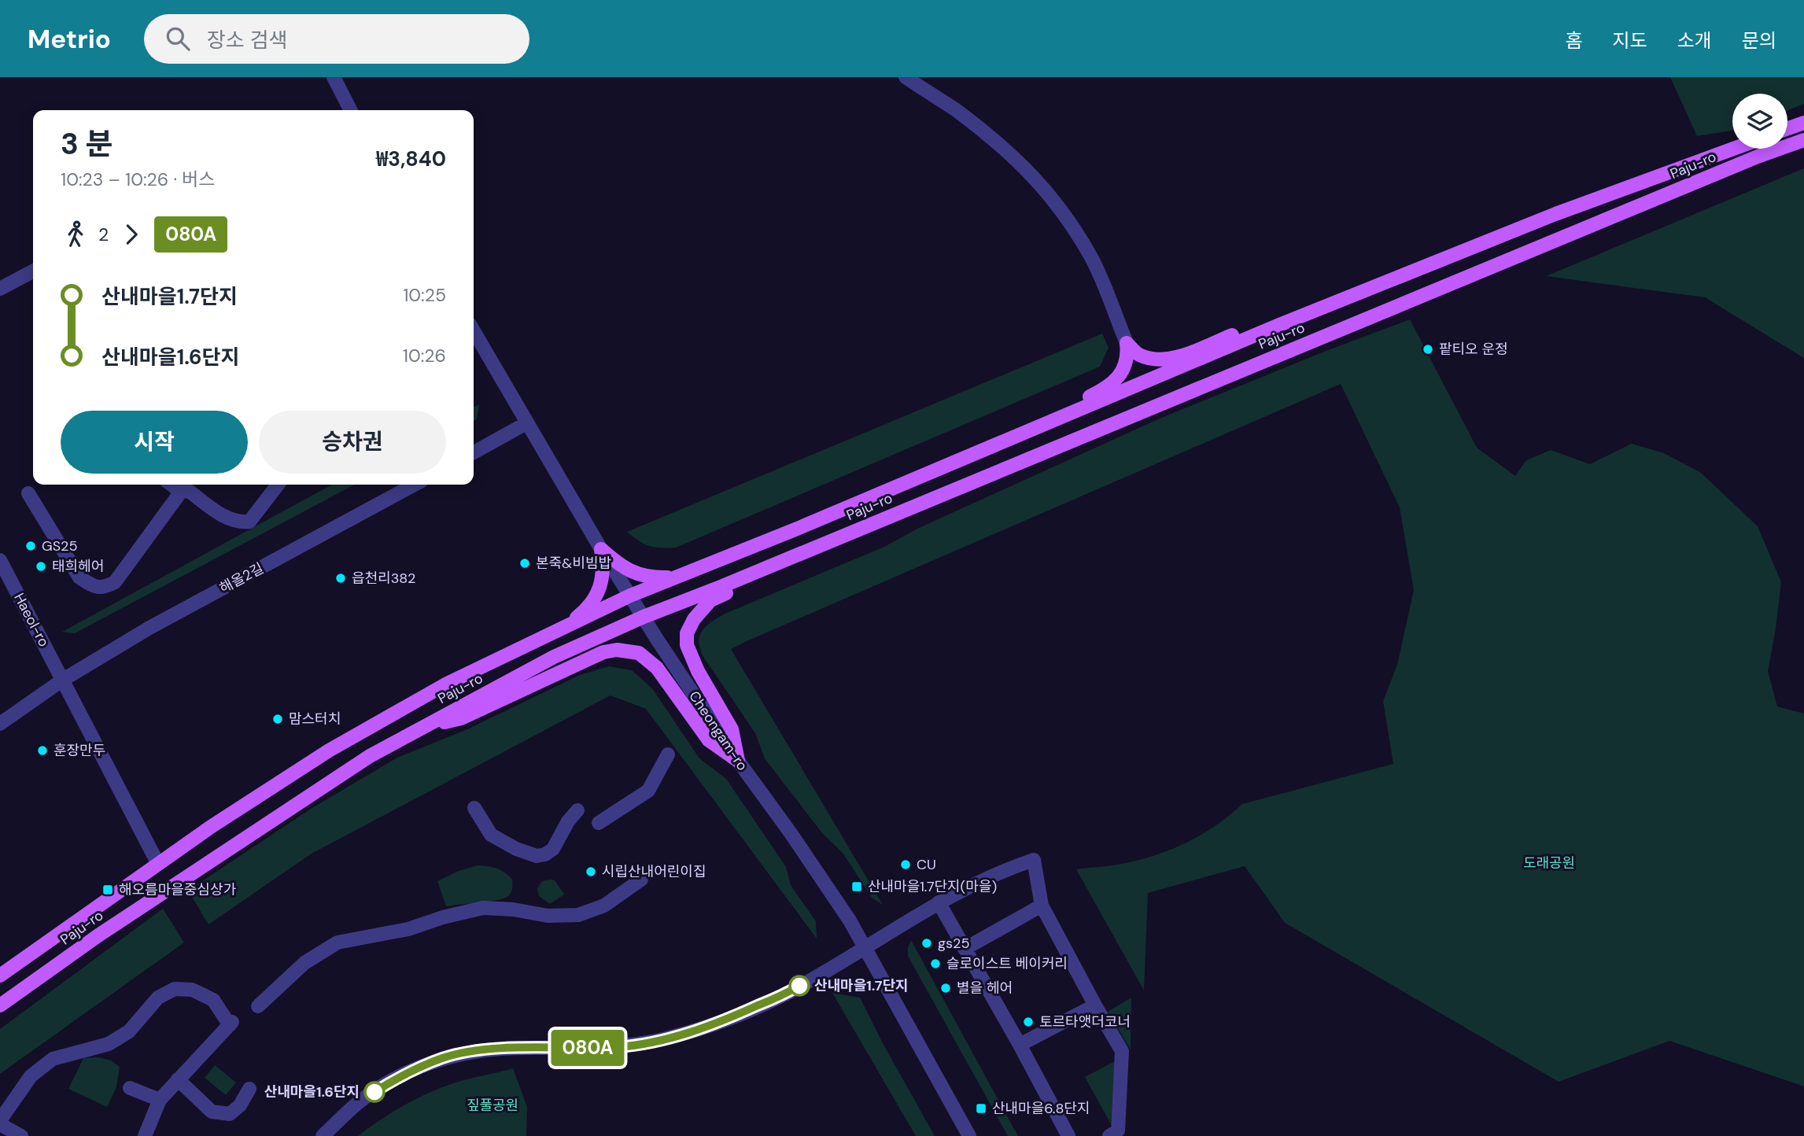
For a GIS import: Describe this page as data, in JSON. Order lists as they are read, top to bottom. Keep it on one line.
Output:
{"streets":{"main road":["Paju-ro"],"street":["해올2길","Haeol-ro","Cheongam-ro"]},"crossings":[["Paju-ro","Haeol-ro"],["Paju-ro","Cheongam-ro"],["해올2길","Haeol-ro"]],"parks":["도래공원","짚풀공원"],"places":{"other":["팥티오 운정","GS25","본죽&비빔밥","태희헤어","읍천리382","맘스터치","훈장만두","CU","시립산내어린이집","gs25","슬로이스트 베이커리","산내마을1.7단지","별을 헤어","토르타앳더코너","산내마을1.6단지"],"transit":["산내마을1.7단지(마을)","해오름마을중심상가","산내마을6.8단지"]},"lines":["bus line 080A"],"page":{"header":"Metrio","search":"장소 검색","nav":["홈","지도","소개","문의"],"on_map":"080A","heading":["3 분","10:23 – 10:26 · 버스","₩3,840"],"legs":["2","080A"],"list":[{"name":"산내마을1.7단지","value":"10:25"},{"name":"산내마을1.6단지","value":"10:26"}],"buttons":["시작","승차권"]}}
